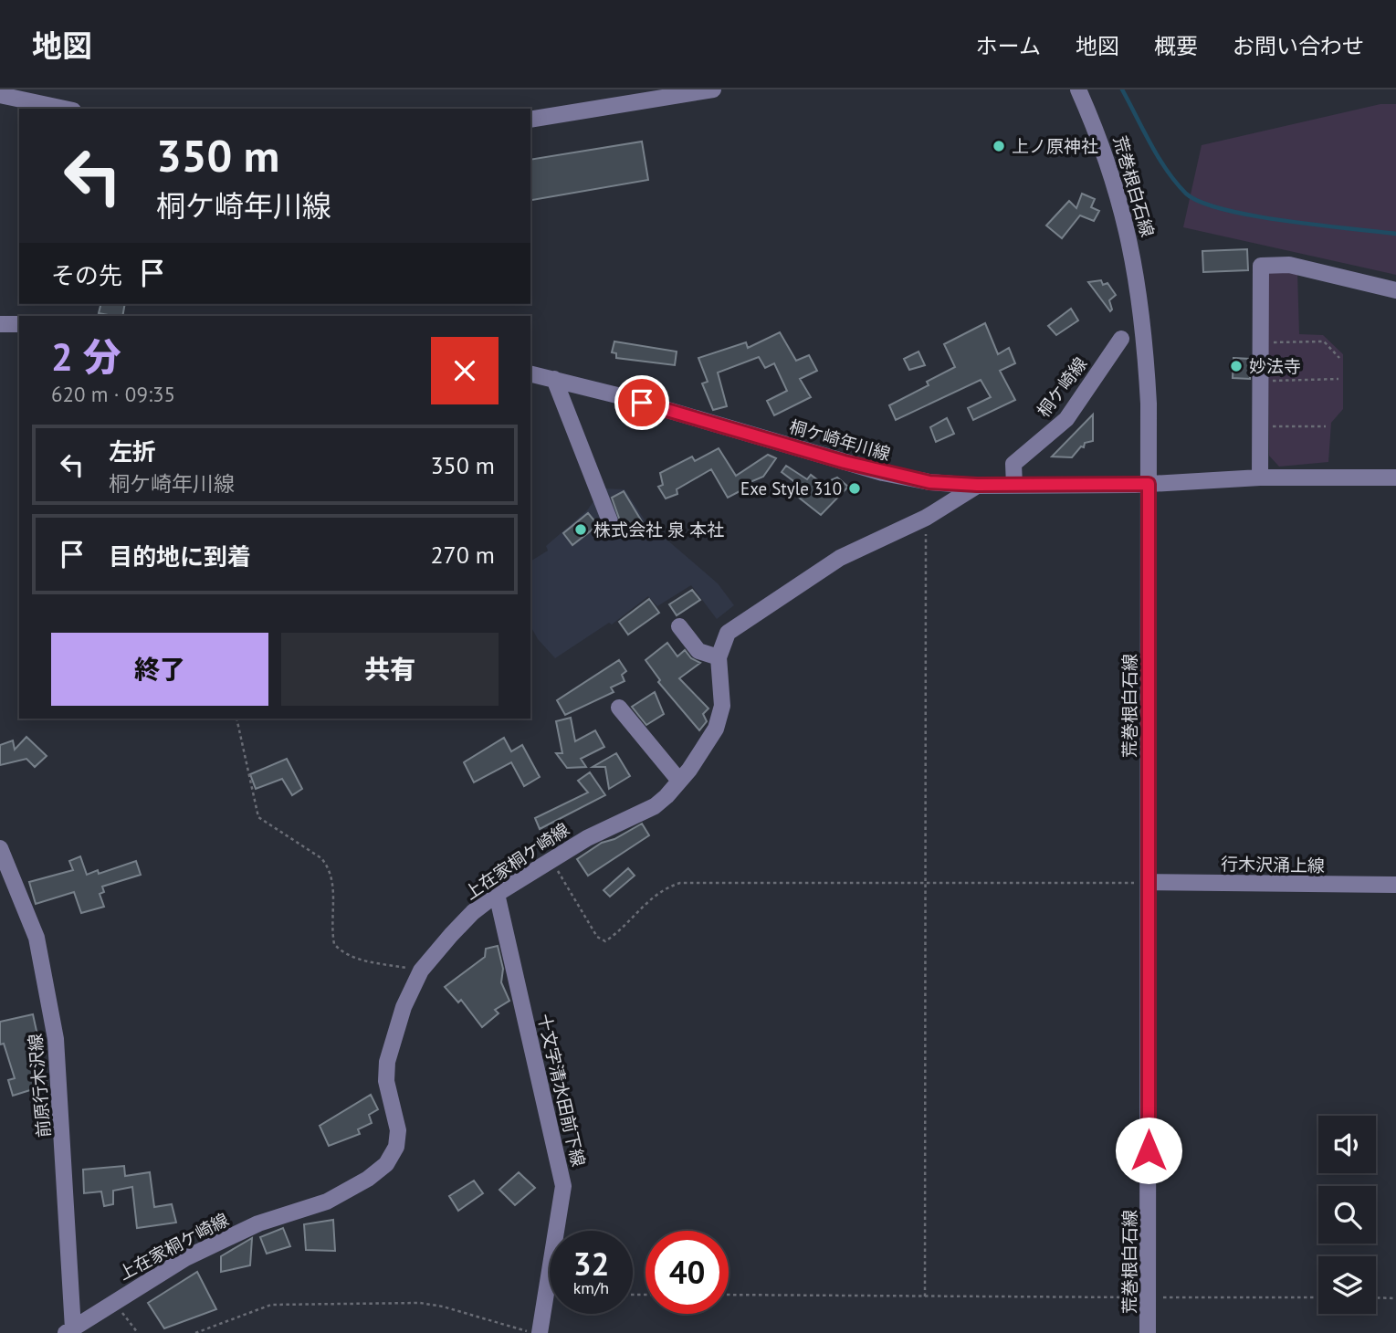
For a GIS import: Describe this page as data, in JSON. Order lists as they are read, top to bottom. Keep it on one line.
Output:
{"streets":{"street":["荒巻根白石線","桐ケ崎線","桐ケ崎年川線","上在家桐ケ崎線","行木沢涌上線","前原行木沢線","十文字清水田前下線"]},"crossings":[["荒巻根白石線","桐ケ崎年川線"],["荒巻根白石線","行木沢涌上線"],["桐ケ崎線","桐ケ崎年川線"],["上在家桐ケ崎線","前原行木沢線"],["上在家桐ケ崎線","十文字清水田前下線"]],"places":["上ノ原神社","妙法寺","Exe Style 310","株式会社 泉 本社"],"page":{"header":"地図","nav":["ホーム","地図","概要","お問い合わせ"],"turn":["350 m","桐ケ崎年川線"],"then":"その先","heading":["2 分","620 m · 09:35"],"list":[{"name":"左折","note":"桐ケ崎年川線","value":"350 m"},{"name":"目的地に到着","value":"270 m"}],"buttons":["終了","共有"],"speed":"32 km/h","limit":"40"}}
